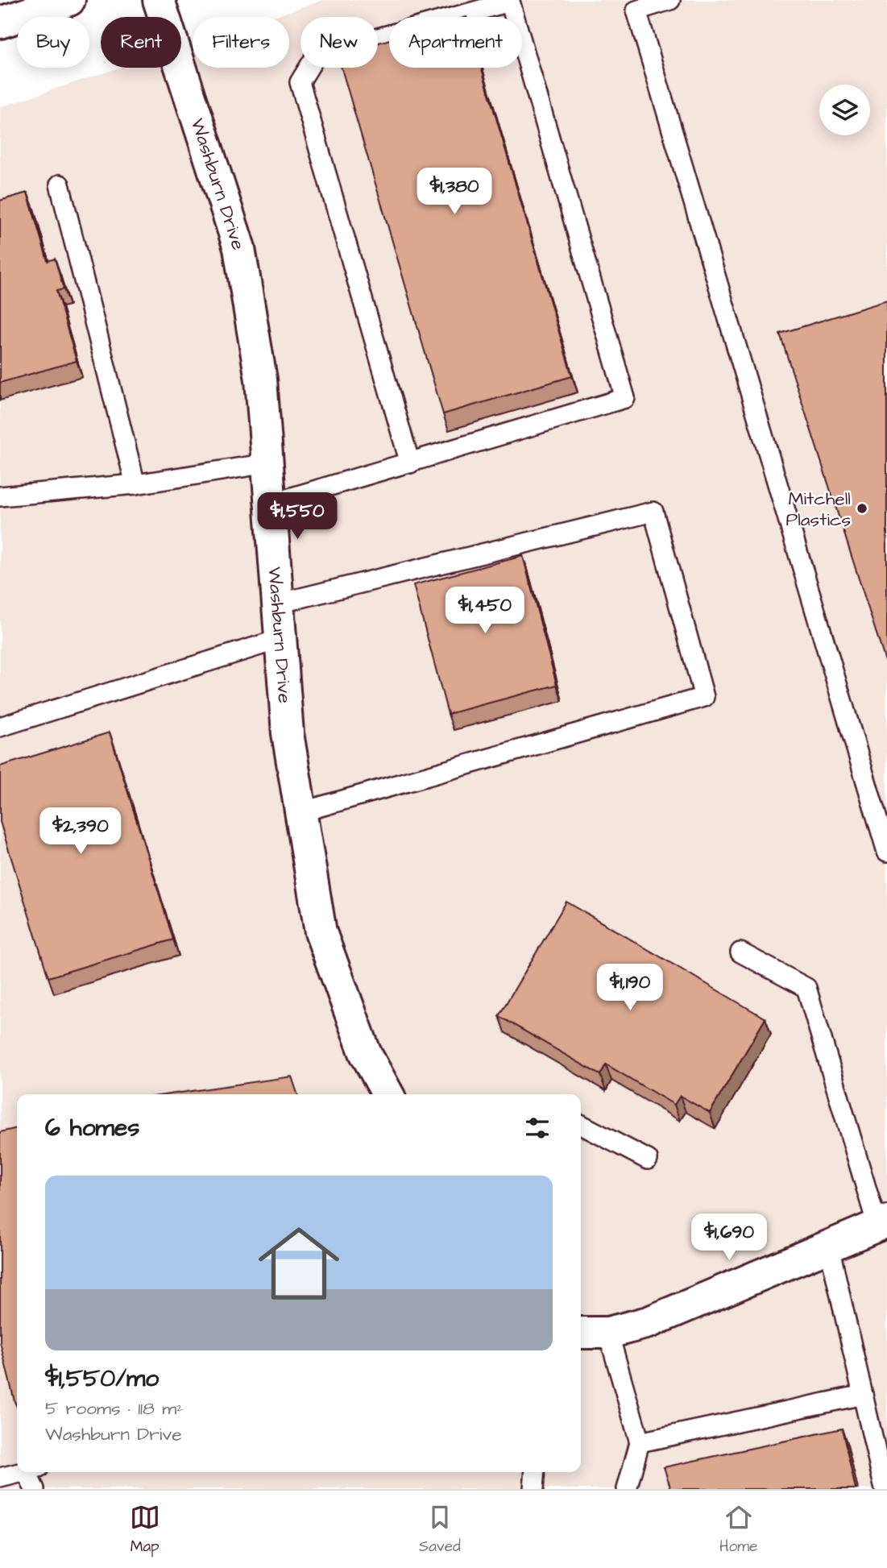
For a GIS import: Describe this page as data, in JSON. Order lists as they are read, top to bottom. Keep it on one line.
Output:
{"streets":{"street":["Washburn Drive"]},"places":["Mitchell Plastics"],"page":{"chip":["Buy","Rent","Filters","New","Apartment"],"price":["$1,380","$1,550","$1,450","$2,390","$1,190","$1,690"],"heading":"6 homes","list":[{"name":"$1,550/mo","note":"5 rooms · 118 m² · Washburn Drive"}],"tabs":["Map","Saved","Home"]}}
